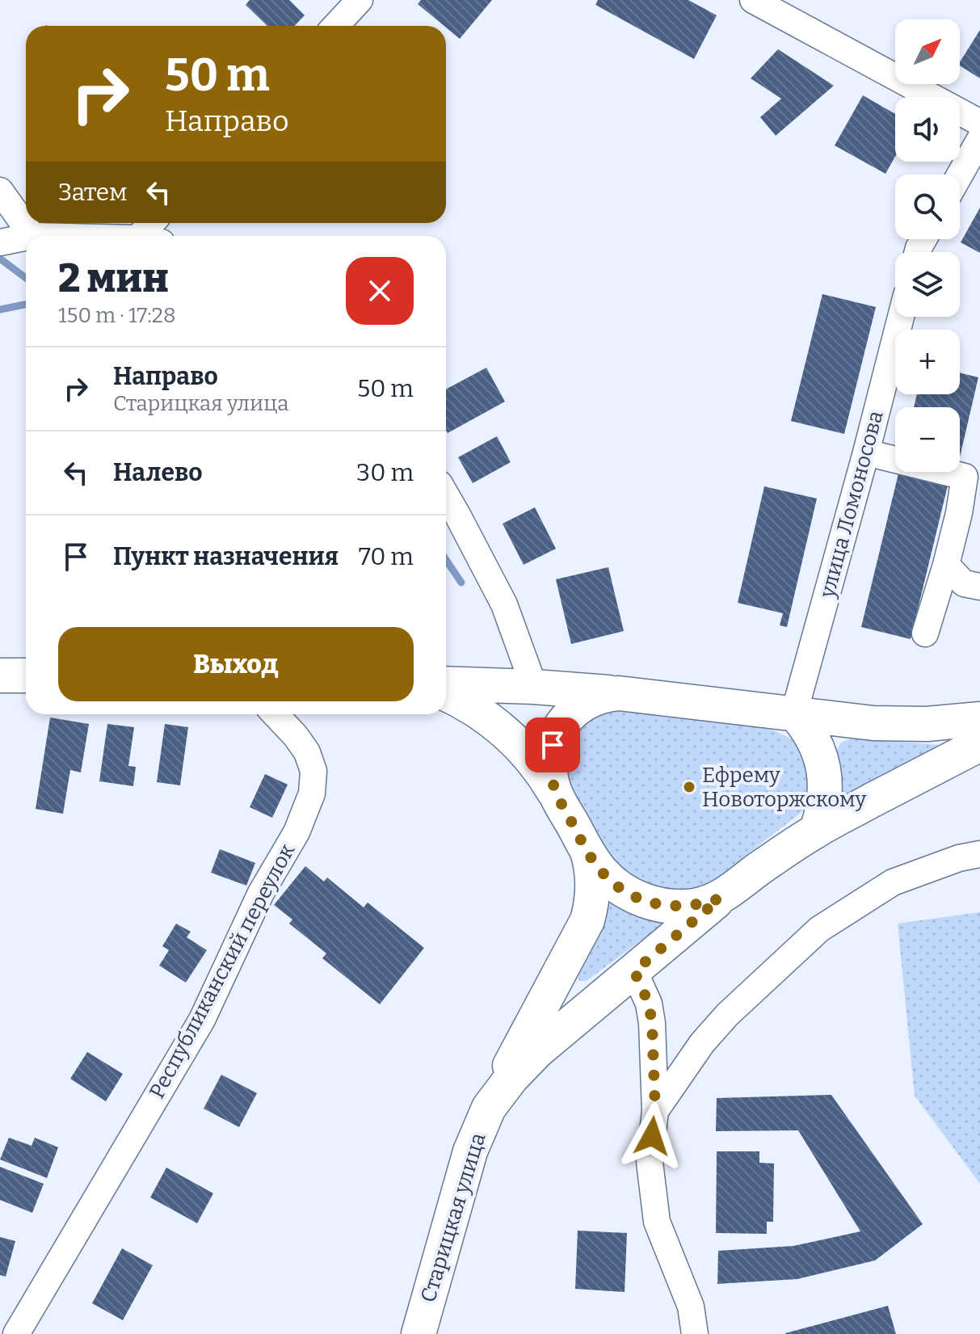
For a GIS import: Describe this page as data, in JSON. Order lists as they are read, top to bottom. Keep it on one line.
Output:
{"streets":{"main road":["Старицкая улица"],"street":["улица Ломоносова","Республиканский переулок"]},"places":["Ефрему Новоторжскому"],"north":"top right","page":{"map_buttons":["+","−"],"turn":["50 m","Направо"],"then":"Затем","heading":["2 мин","150 m · 17:28"],"list":[{"name":"Направо","note":"Старицкая улица","value":"50 m"},{"name":"Налево","value":"30 m"},{"name":"Пункт назначения","value":"70 m"}],"buttons":"Выход"}}
